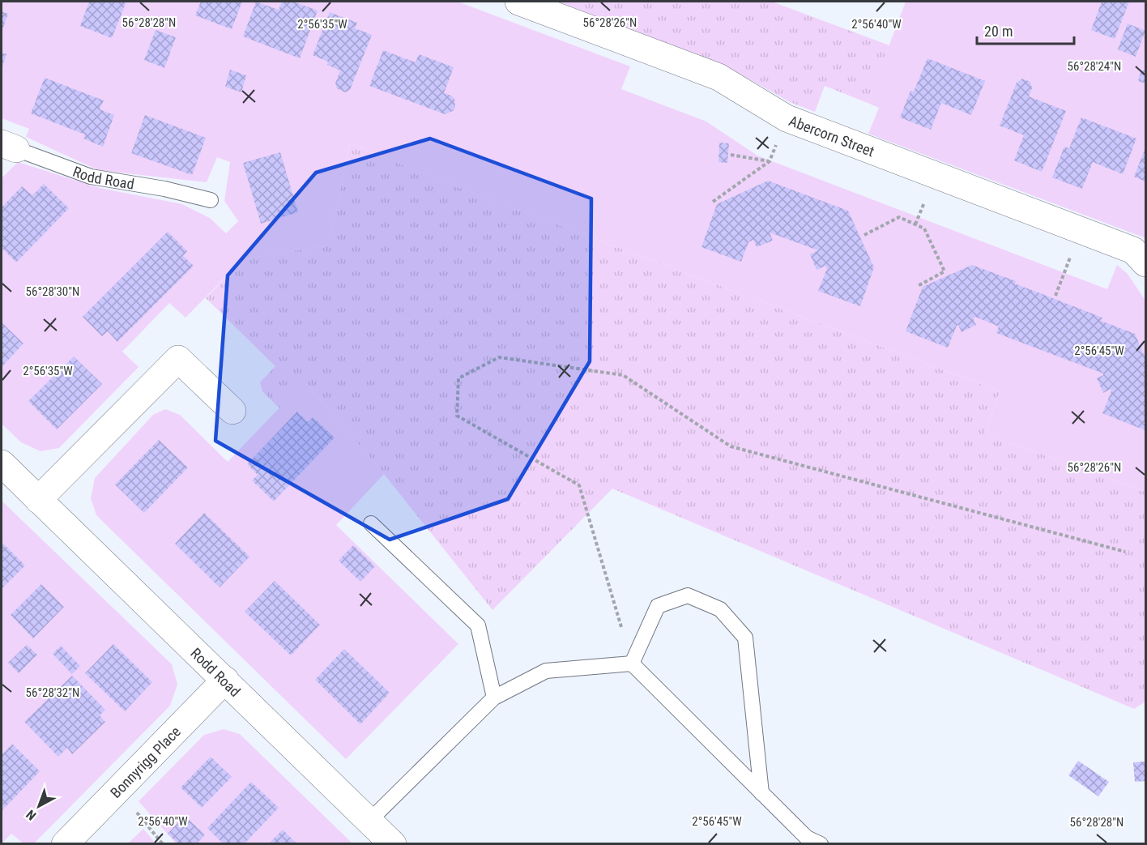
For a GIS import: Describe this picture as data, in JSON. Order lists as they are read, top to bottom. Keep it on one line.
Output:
{"streets":{"street":["Abercorn Street","Rodd Road","Bonnyrigg Place"]},"crossings":[["Rodd Road","Bonnyrigg Place"]],"scale_bar":"20 m","north":"bottom left","coordinates":["56°28'28\"N","56°28'26\"N","2°56'35\"W","2°56'40\"W","56°28'24\"N","56°28'30\"N","2°56'45\"W","56°28'32\"N"]}
